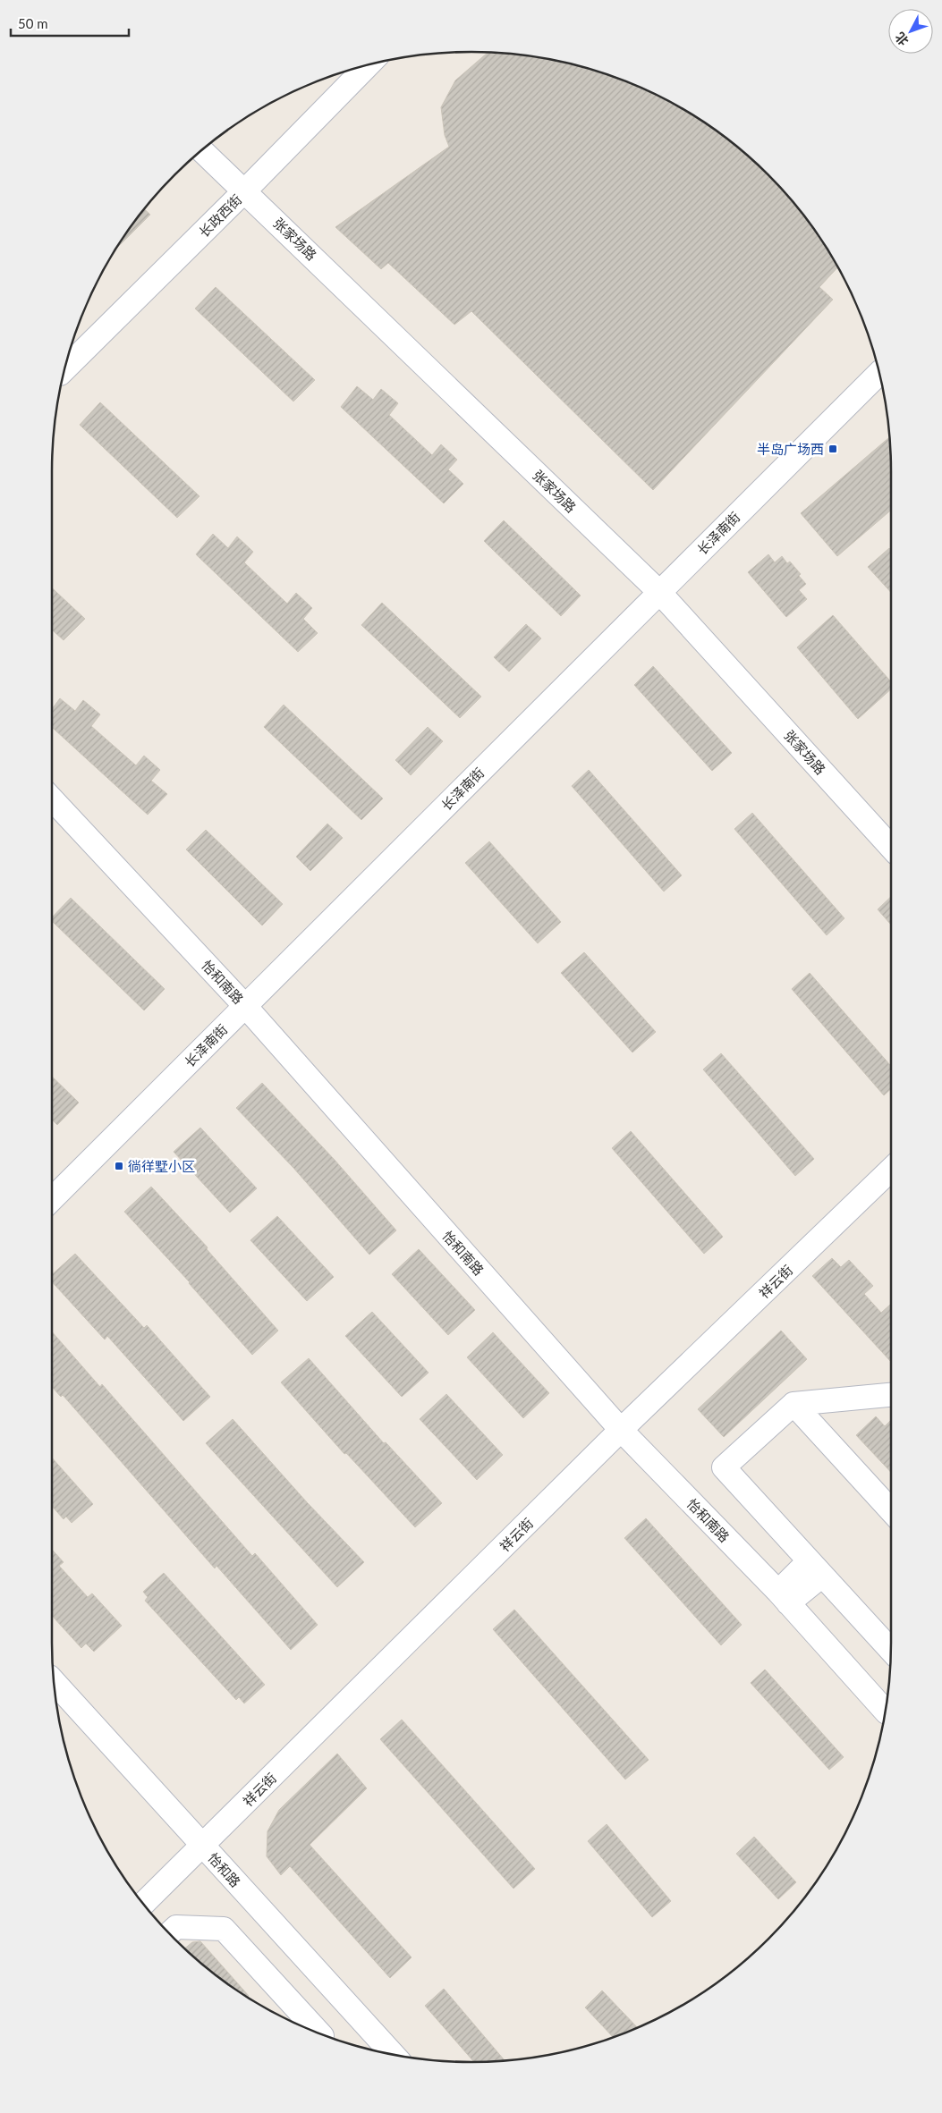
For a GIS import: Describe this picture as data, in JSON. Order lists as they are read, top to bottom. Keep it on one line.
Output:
{"streets":{"street":["长政西街","张家场路","长泽南街","怡和南路","祥云街","怡和路"]},"crossings":[["长政西街","张家场路"],["张家场路","长泽南街"],["长泽南街","怡和南路"],["怡和南路","祥云街"],["祥云街","怡和路"]],"places":{"transit":["半岛广场西","徜徉墅小区"]},"scale_bar":"50 m","north":"bottom left"}
